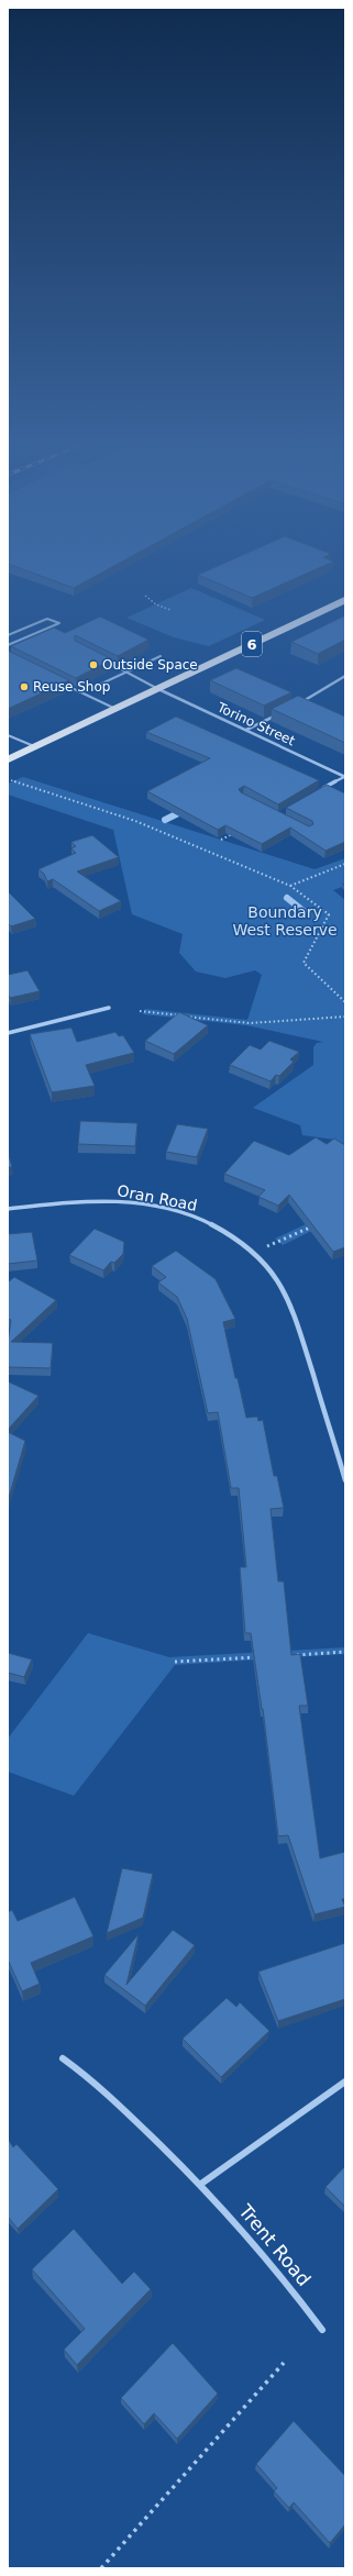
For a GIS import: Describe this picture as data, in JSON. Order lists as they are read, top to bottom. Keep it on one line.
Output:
{"streets":{"main road":["6"],"street":["Torino Street","Oran Road","Trent Road"]},"crossings":[["6","Torino Street"]],"parks":["Boundary West Reserve"],"places":["Outside Space","Reuse Shop"]}
